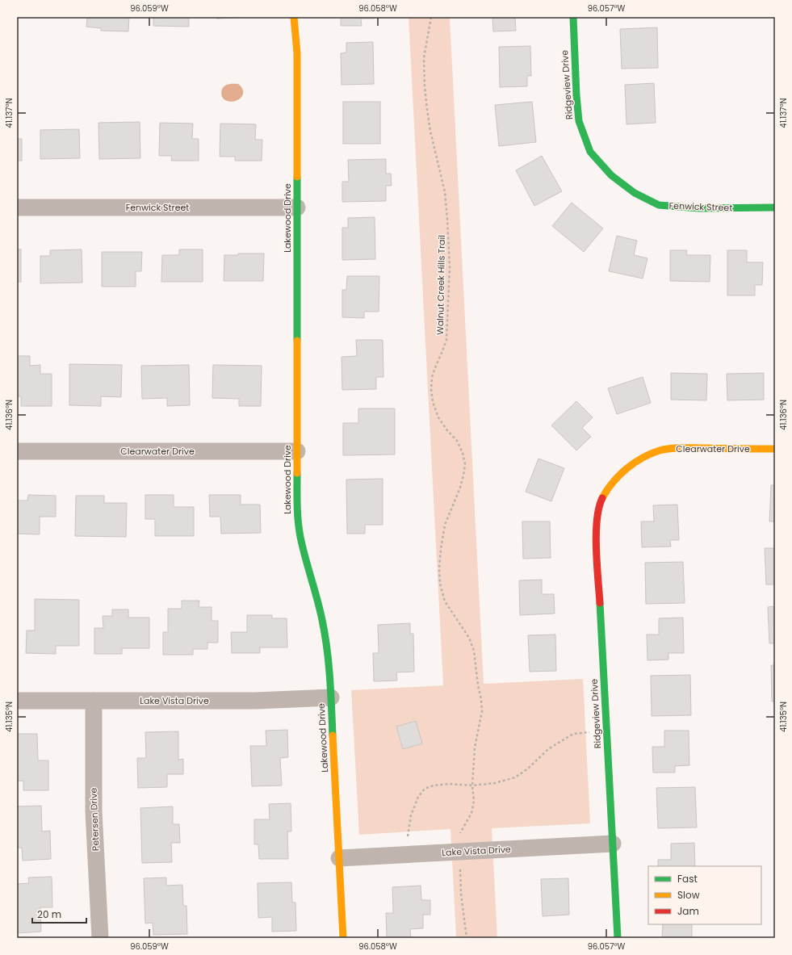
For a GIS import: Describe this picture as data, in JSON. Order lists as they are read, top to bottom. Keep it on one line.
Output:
{"streets":{"street":["Ridgeview Drive","Fenwick Street","Lakewood Drive","Clearwater Drive","Lake Vista Drive","Petersen Drive"],"path":["Walnut Creek Hills Trail"]},"crossings":[["Ridgeview Drive","Fenwick Street"],["Ridgeview Drive","Clearwater Drive"],["Ridgeview Drive","Lake Vista Drive"],["Fenwick Street","Lakewood Drive"],["Lakewood Drive","Clearwater Drive"],["Lakewood Drive","Lake Vista Drive"],["Lake Vista Drive","Petersen Drive"]],"legend":["Fast","Slow","Jam"],"scale_bar":"20 m","coordinates":["96.059°W","96.058°W","96.057°W","41.137°N","41.136°N","41.135°N"]}
